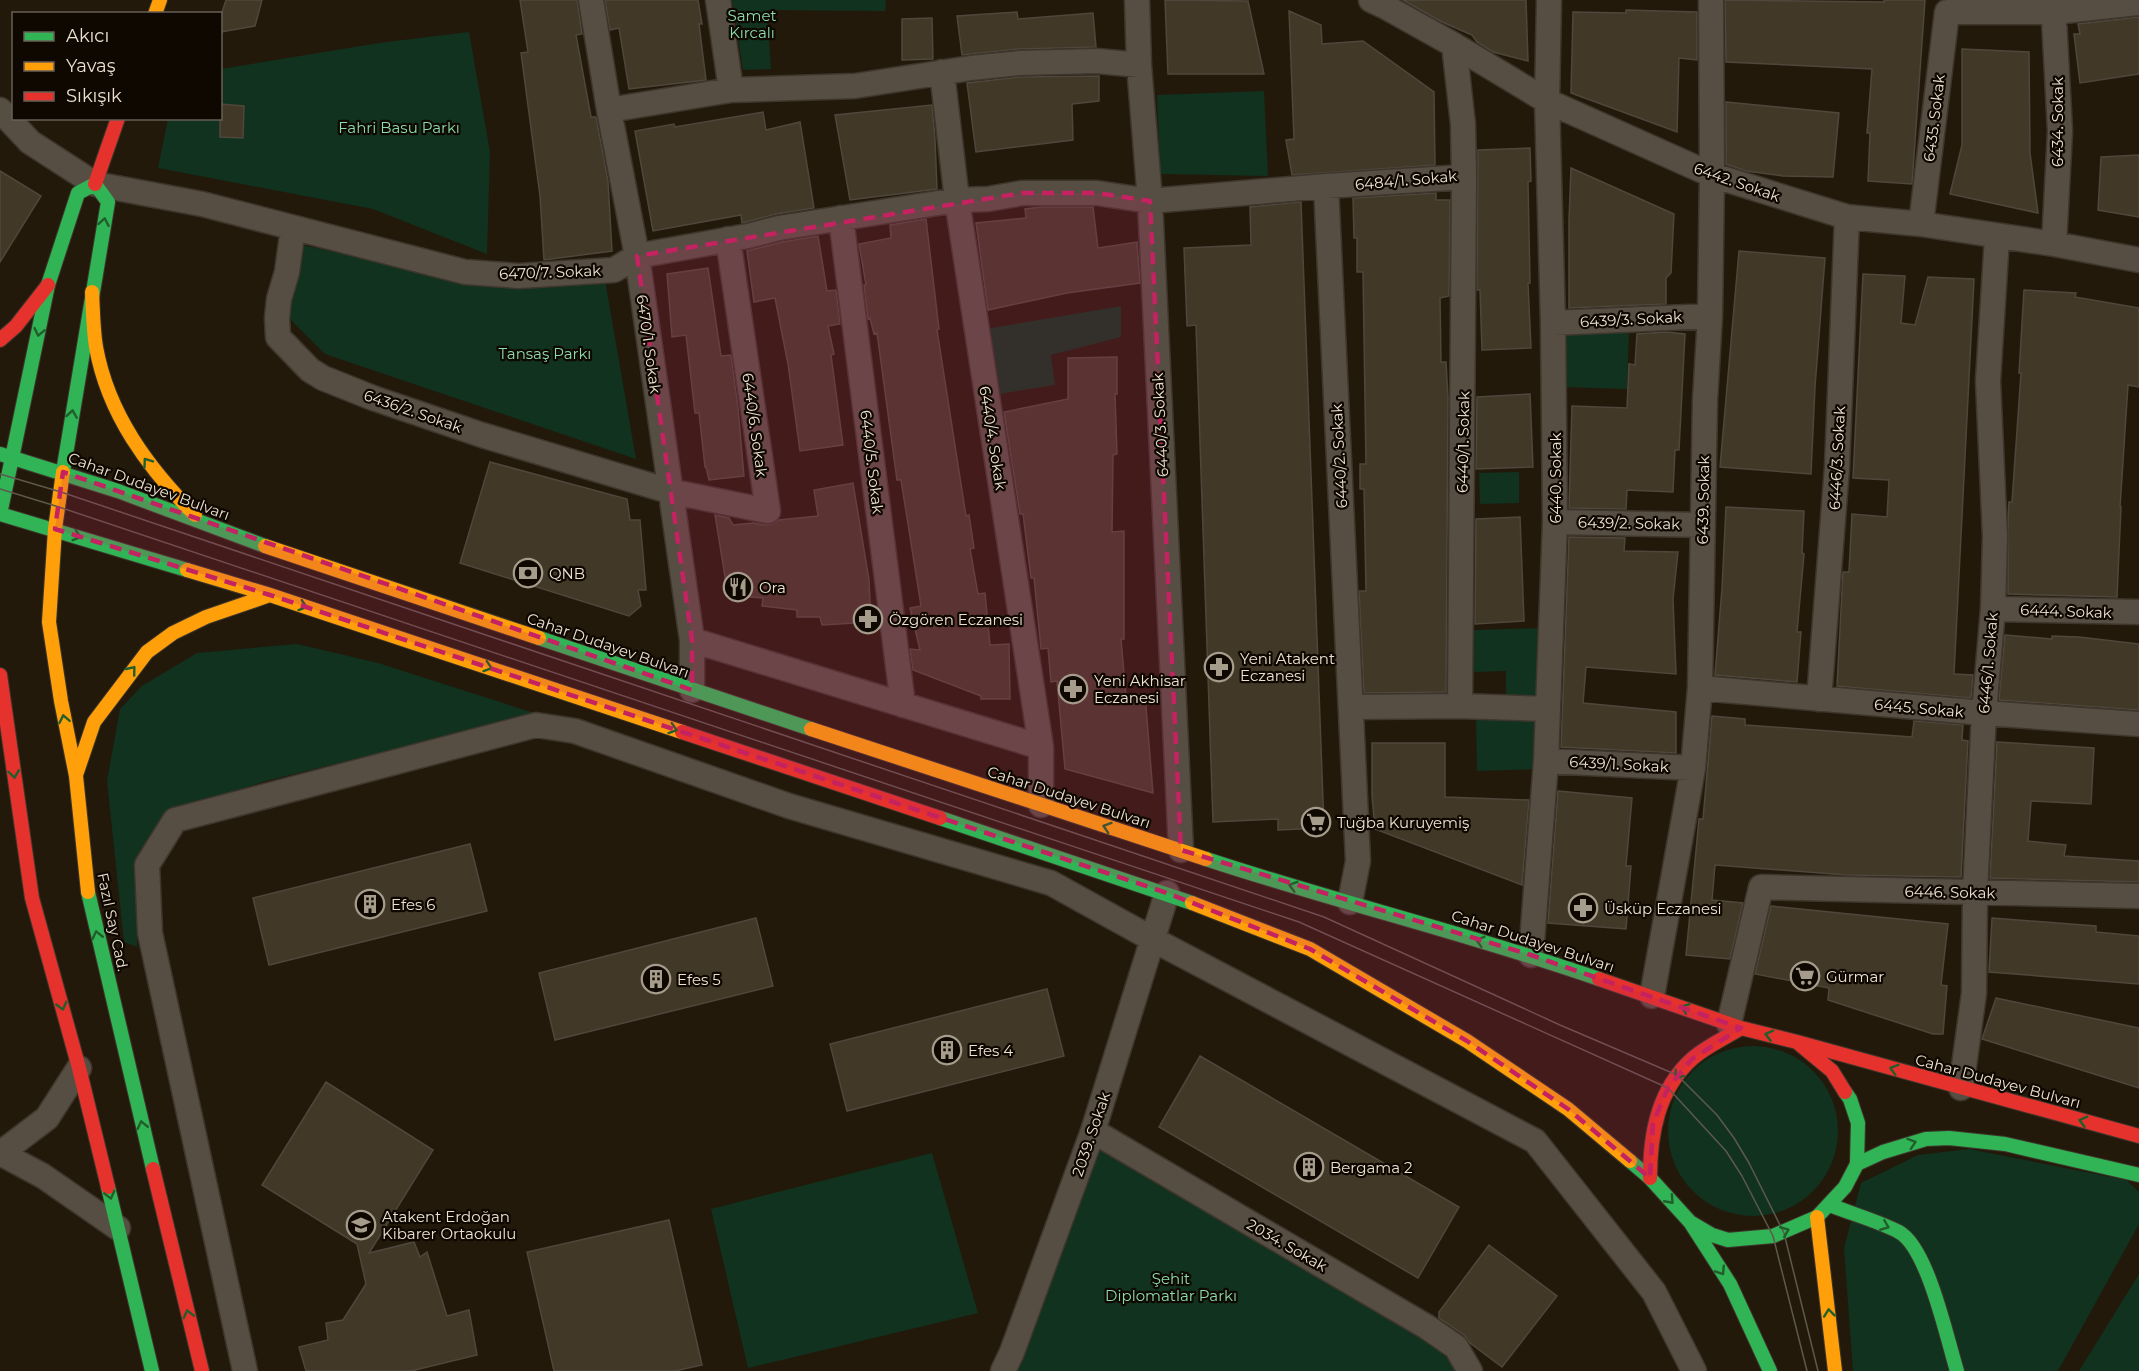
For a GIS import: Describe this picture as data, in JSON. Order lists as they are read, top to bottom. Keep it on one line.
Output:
{"streets":{"main road":["Cahar Dudayev Bulvarı","Fazıl Say Cad."],"street":["6435. Sokak","6434. Sokak","6484/1. Sokak","6442. Sokak","6470/7. Sokak","6439/3. Sokak","6470/1. Sokak","6436/2. Sokak","6440/6. Sokak","6440/3. Sokak","6440/4. Sokak","6440/1. Sokak","6440/2. Sokak","6446/3. Sokak","6440/5. Sokak","6440. Sokak","6439. Sokak","6439/2. Sokak","6444. Sokak","6446/1. Sokak","6445. Sokak","6439/1. Sokak","6446. Sokak","2039. Sokak","2034. Sokak"]},"crossings":[["6435. Sokak","6434. Sokak"],["6435. Sokak","6442. Sokak"],["6434. Sokak","6442. Sokak"],["6484/1. Sokak","6442. Sokak"],["6484/1. Sokak","6440/1. Sokak"],["6484/1. Sokak","6440/2. Sokak"],["6442. Sokak","6446/3. Sokak"],["6442. Sokak","6440. Sokak"],["6442. Sokak","6439. Sokak"],["6442. Sokak","6446/1. Sokak"],["6470/7. Sokak","6470/1. Sokak"],["6470/7. Sokak","6436/2. Sokak"],["6470/7. Sokak","6440/6. Sokak"],["6470/7. Sokak","6440/3. Sokak"],["6470/7. Sokak","6440/4. Sokak"],["6470/7. Sokak","6440/5. Sokak"],["6439/3. Sokak","6440. Sokak"],["6439/3. Sokak","6439. Sokak"],["6470/1. Sokak","6436/2. Sokak"],["6470/1. Sokak","6440/6. Sokak"],["6470/1. Sokak","Cahar Dudayev Bulvarı"],["6436/2. Sokak","6440/6. Sokak"],["6440/3. Sokak","Cahar Dudayev Bulvarı"],["6440/4. Sokak","Cahar Dudayev Bulvarı"],["6440/2. Sokak","Cahar Dudayev Bulvarı"],["6446/3. Sokak","6445. Sokak"],["6440. Sokak","Cahar Dudayev Bulvarı"],["6440. Sokak","6439/2. Sokak"],["6440. Sokak","6439/1. Sokak"],["Cahar Dudayev Bulvarı","6439. Sokak"],["Cahar Dudayev Bulvarı","6446/1. Sokak"],["Cahar Dudayev Bulvarı","6446. Sokak"],["Cahar Dudayev Bulvarı","Fazıl Say Cad."],["6439. Sokak","6439/2. Sokak"],["6439. Sokak","6445. Sokak"],["6439. Sokak","6439/1. Sokak"],["6444. Sokak","6446/1. Sokak"],["6446/1. Sokak","6445. Sokak"],["6446/1. Sokak","6446. Sokak"],["2039. Sokak","2034. Sokak"]],"parks":["Samet Kırcalı","Fahri Basu Parkı","Tansaş Parkı","Şehit Diplomatlar Parkı"],"places":{"bank":["QNB"],"restaurant":["Ora"],"pharmacy":["Özgören Eczanesi","Yeni Atakent Eczanesi","Yeni Akhisar Eczanesi","Üsküp Eczanesi"],"supermarket":["Tuğba Kuruyemiş","Gürmar"],"building":["Efes 6","Efes 5","Efes 4","Bergama 2"],"school or university":["Atakent Erdoğan Kibarer Ortaokulu"]},"legend":["Akıcı","Yavaş","Sıkışık"]}
